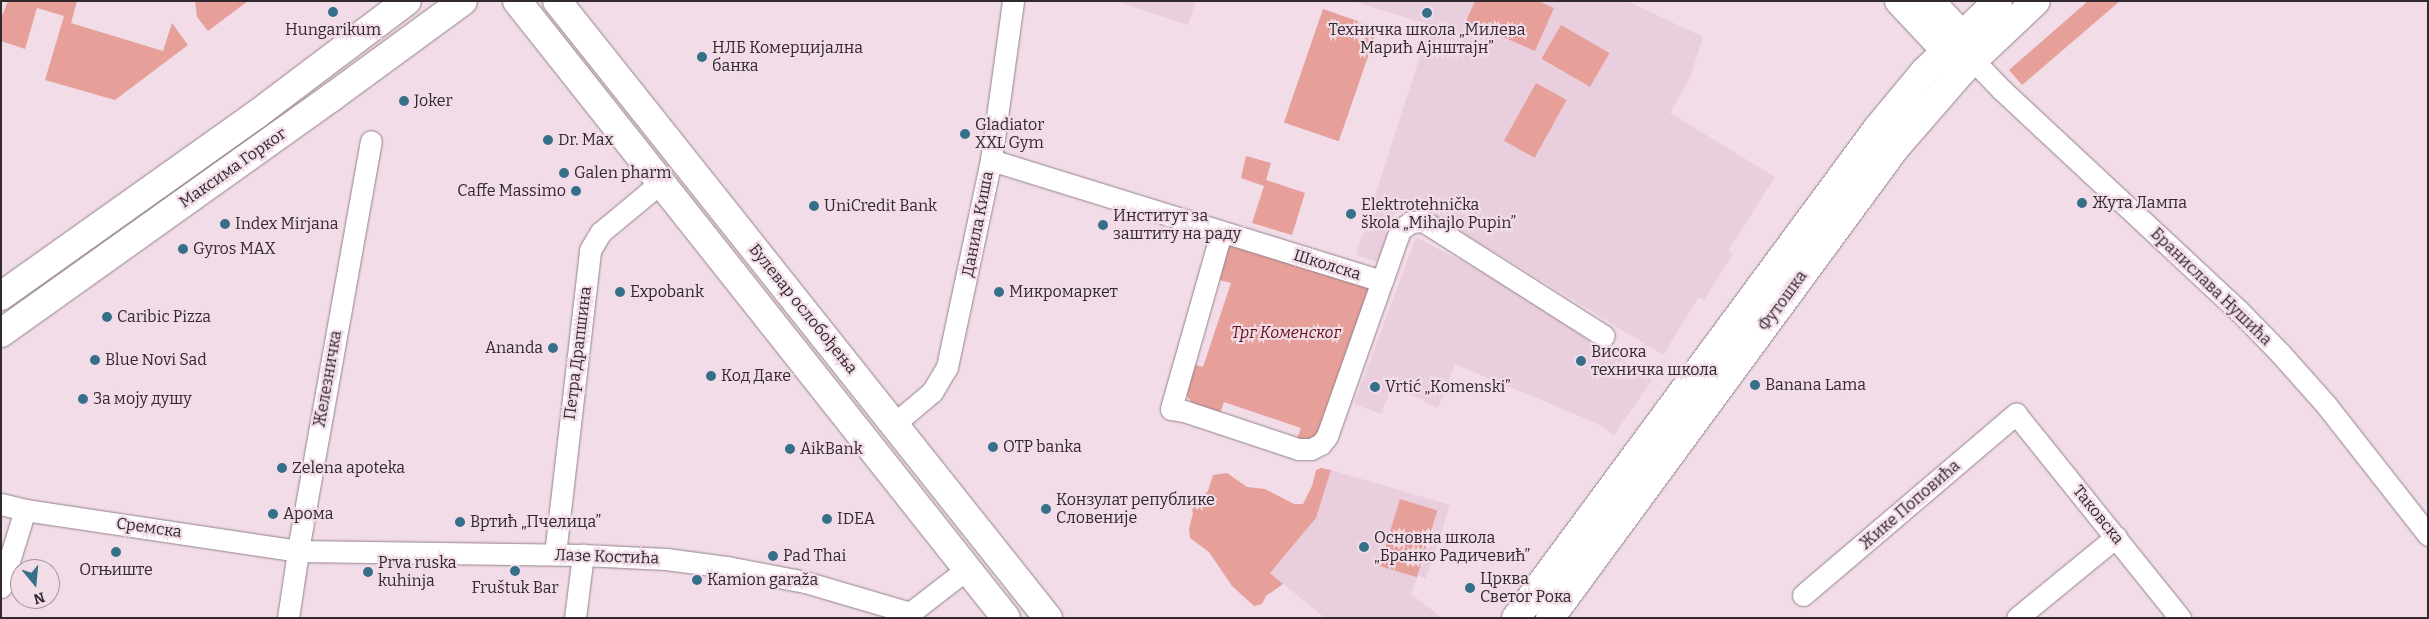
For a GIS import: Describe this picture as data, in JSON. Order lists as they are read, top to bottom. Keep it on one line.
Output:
{"streets":{"main road":["Максима Горког","Футошка","Булевар ослобођења"],"street":["Данила Киша","Школска","Бранислава Нушића","Петра Драпшина","Железничка","Жике Поповића","Таковска","Сремска","Лазе Костића"]},"crossings":[["Данила Киша","Школска"],["Данила Киша","Булевар ослобођења"],["Бранислава Нушића","Футошка"],["Булевар ослобођења","Петра Драпшина"],["Петра Драпшина","Лазе Костића"],["Железничка","Сремска"],["Железничка","Лазе Костића"],["Жике Поповића","Таковска"],["Сремска","Лазе Костића"]],"parks":["Трг Коменског"],"places":["Hungarikum","Техничка школа „Милева Марић Ајнштајн”","НЛБ Комерцијална банка","Joker","Gladiator XXL Gym","Dr. Max","Galen pharm","Caffe Massimo","Жута Лампа","UniCredit Bank","Elektrotehnička škola „Mihajlo Pupin”","Index Mirjana","Институт за заштиту на раду","Gyros MAX","Expobank","Микромаркет","Caribic Pizza","Ananda","Blue Novi Sad","Висока техничка школа","Код Даке","Banana Lama","Vrtić „Komenski”","За моју душу","OTP banka","AikBank","Zelena apoteka","Конзулат републике Словеније","Арома","IDEA","Вртић „Пчелица”","Основна школа „Бранко Радичевић”","Огњиште","Pad Thai","Fruštuk Bar","Prva ruska kuhinja","Kamion garaža","Црква Светог Рока"],"north":"bottom"}
